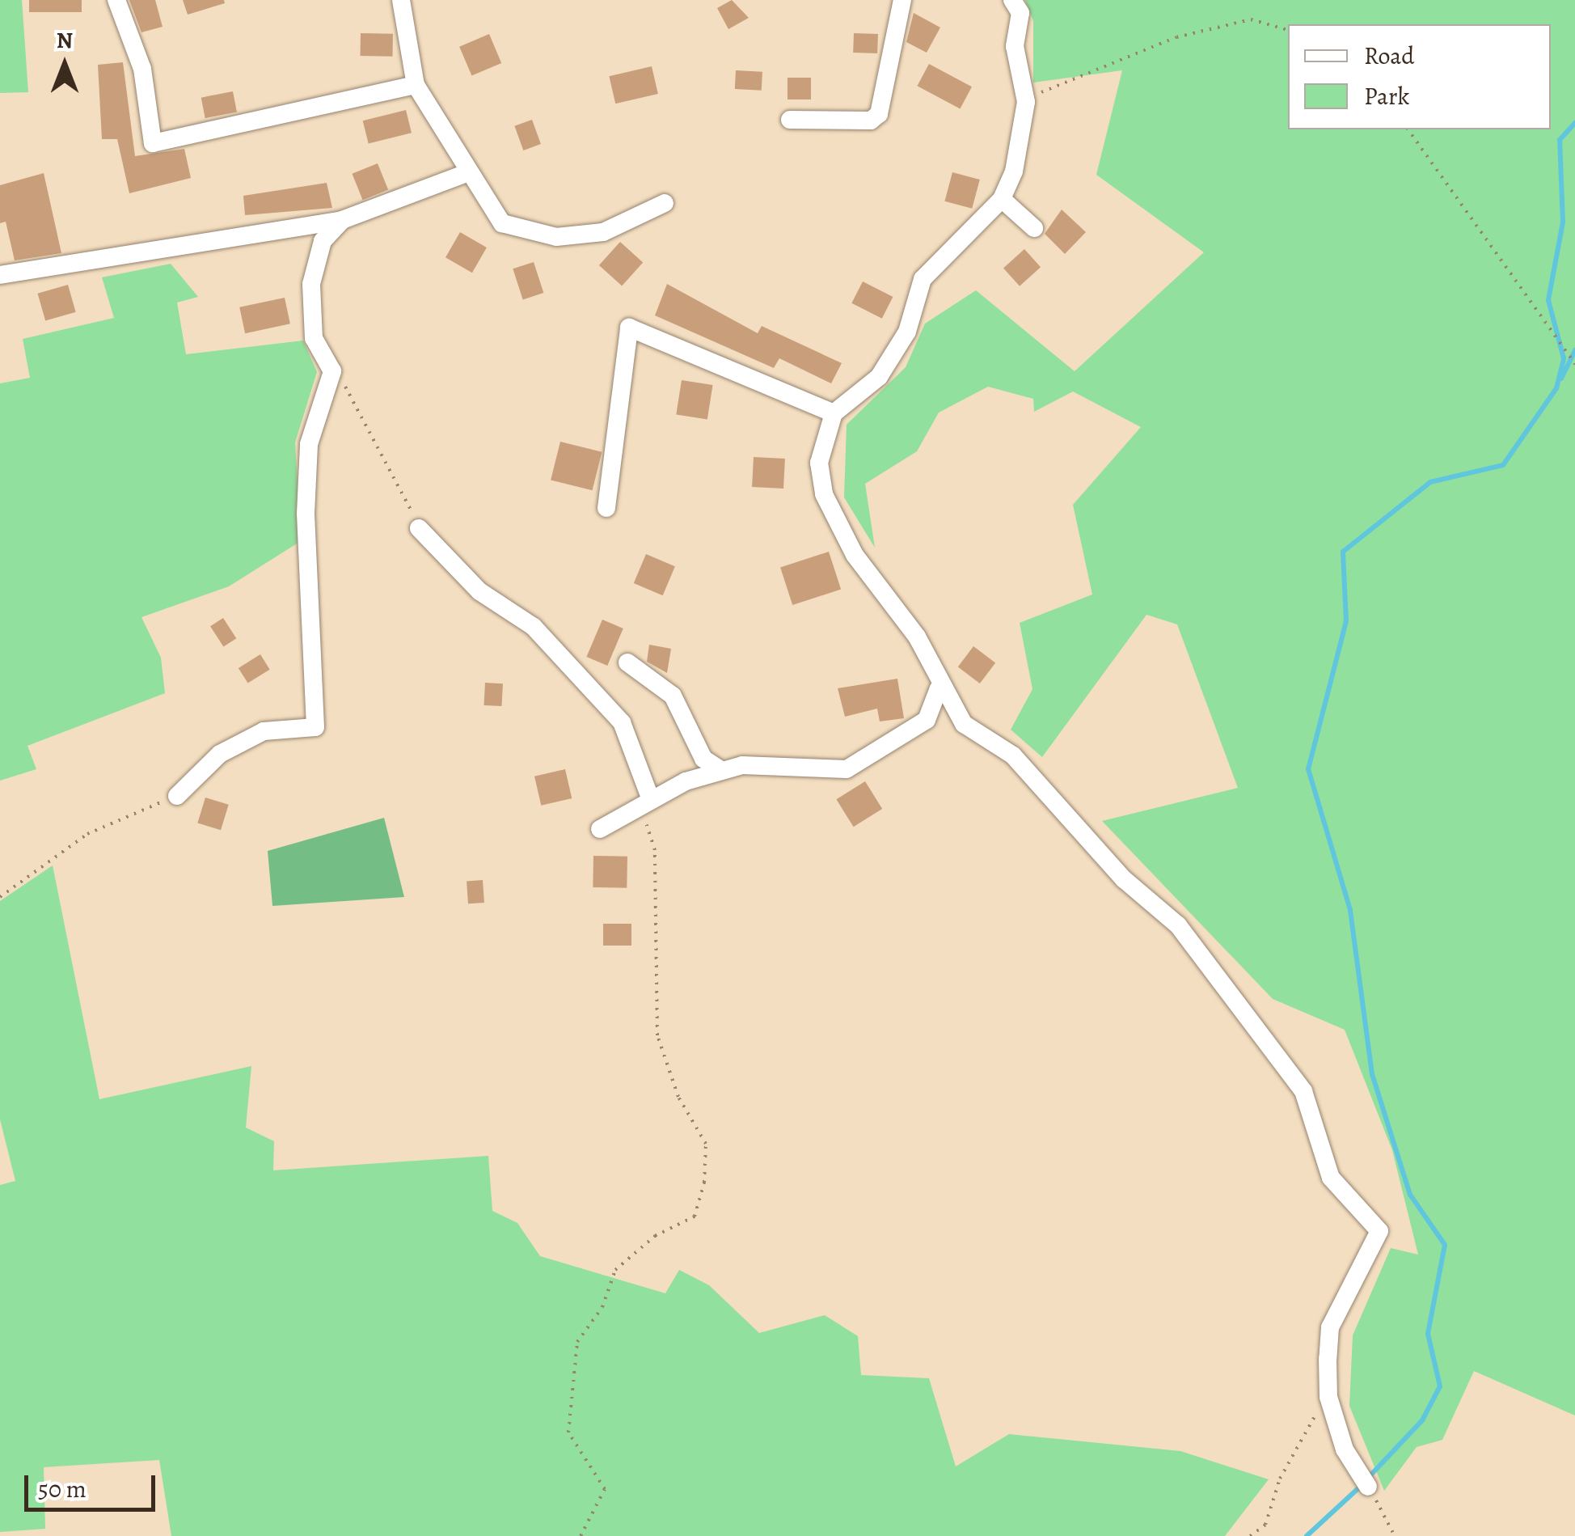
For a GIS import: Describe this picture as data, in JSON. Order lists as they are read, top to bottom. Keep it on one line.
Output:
{"legend":["Road","Park"],"scale_bar":"50 m","north":"top"}
